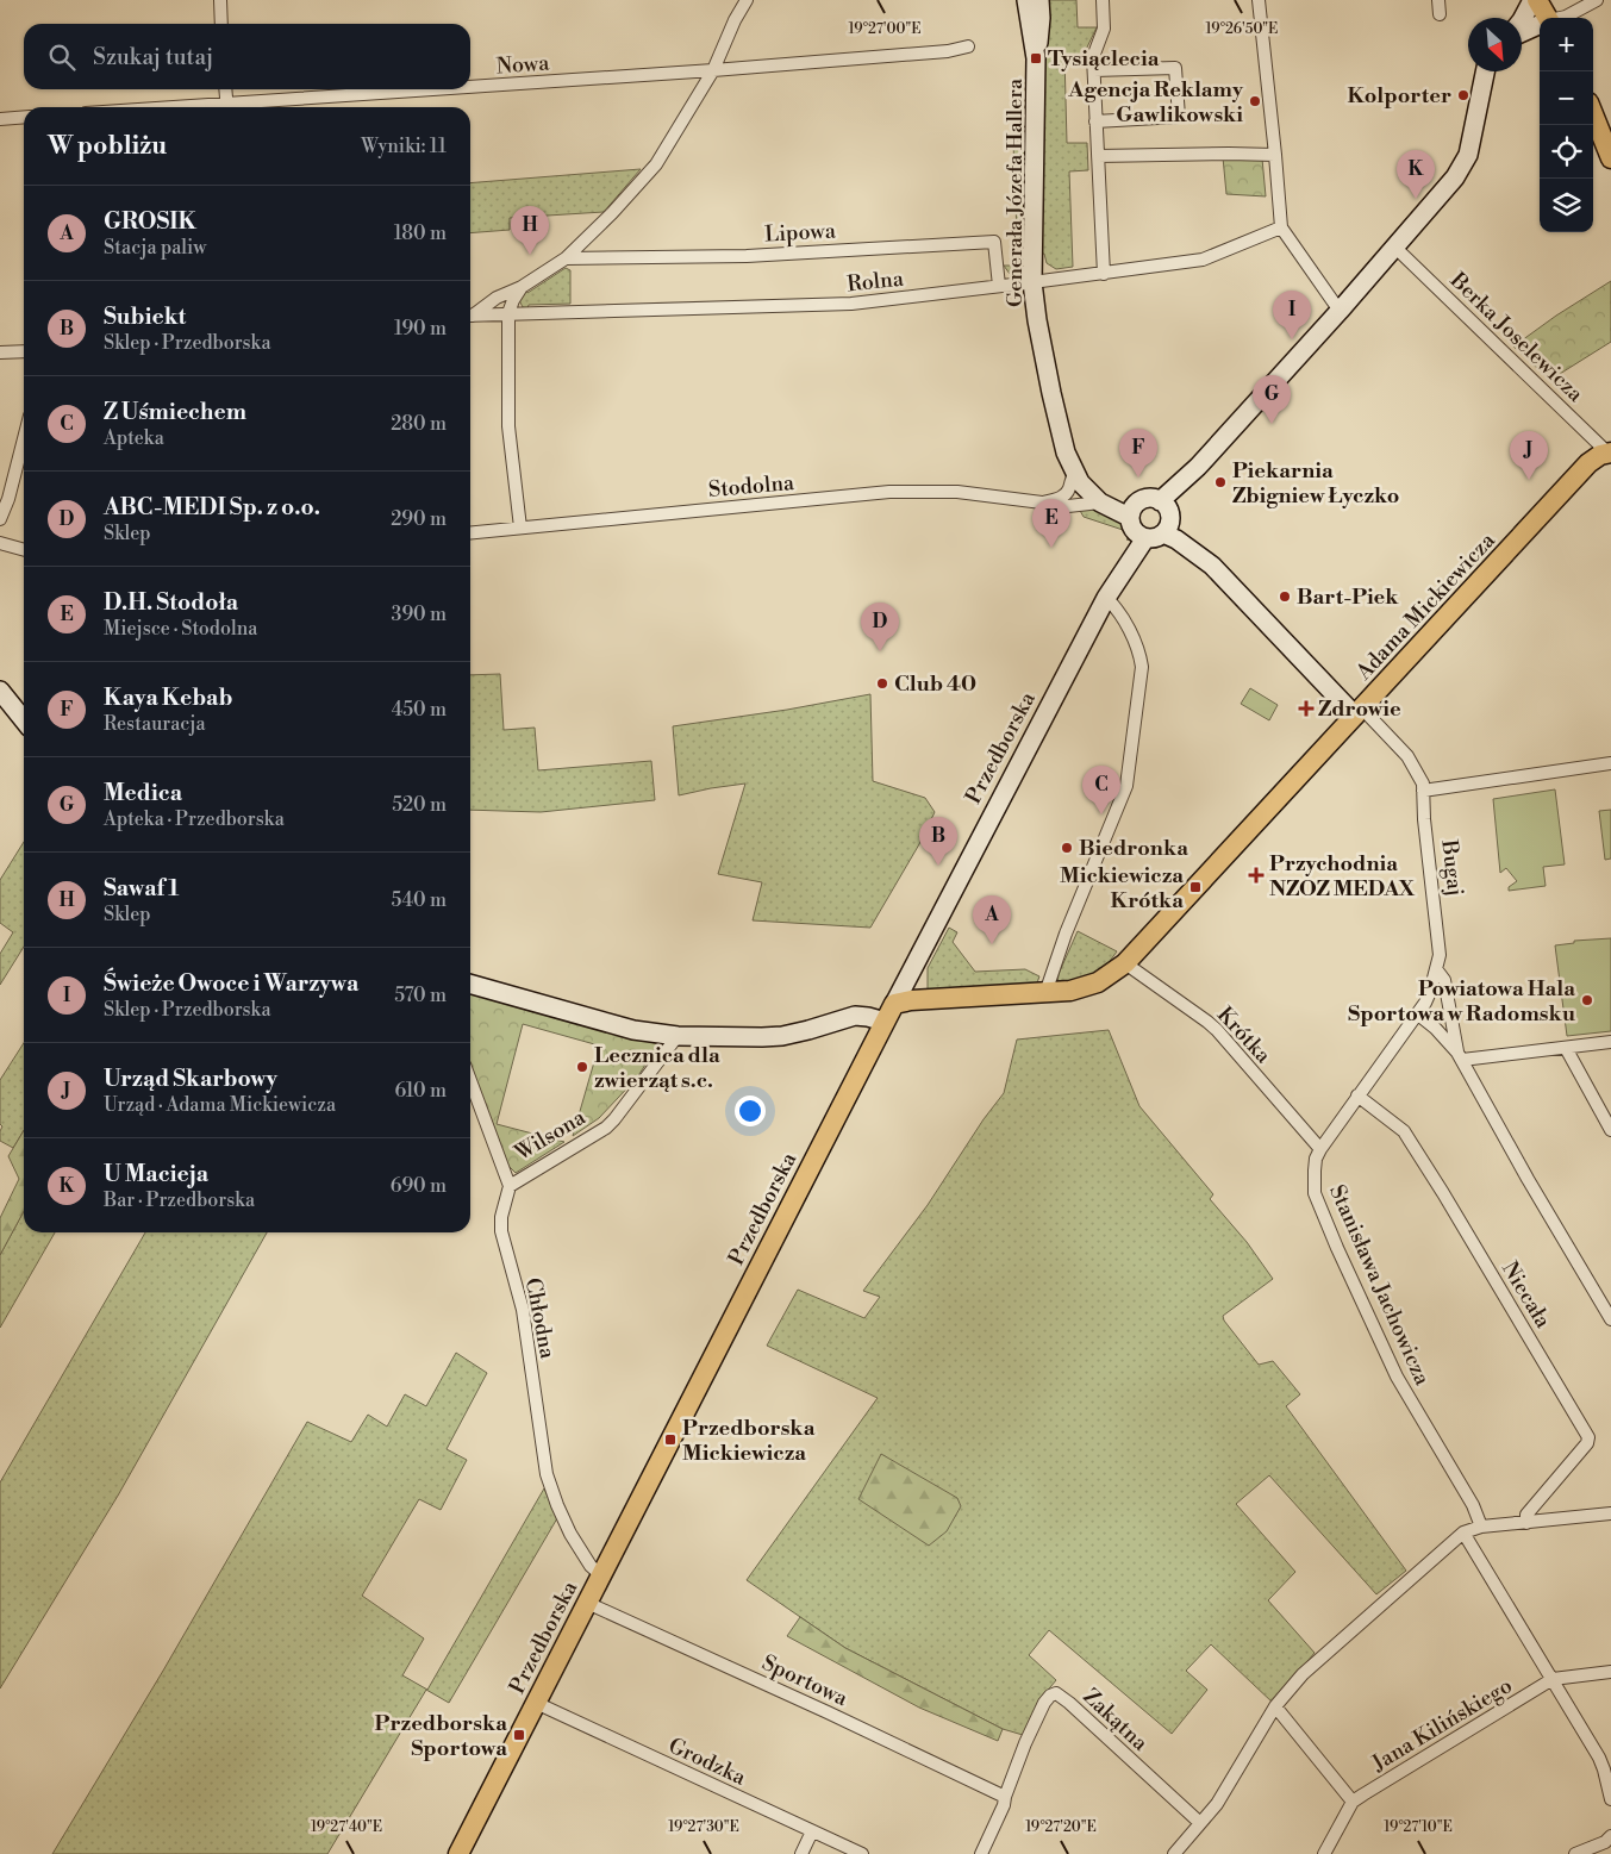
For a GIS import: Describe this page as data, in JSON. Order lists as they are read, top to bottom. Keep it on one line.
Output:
{"streets":{"main road":["Adama Mickiewicza","Przedborska"],"street":["Nowa","Generała Józefa Hallera","Lipowa","Rolna","Berka Joselewicza","Stodolna","Bugaj","Krótka","Wilsona","Stanisława Jachowicza","Niecała","Chłodna","Sportowa","Zakątna","Jana Kilińskiego","Grodzka"]},"crossings":[["Generała Józefa Hallera","Rolna"],["Generała Józefa Hallera","Stodolna"],["Generała Józefa Hallera","Przedborska"],["Generała Józefa Hallera","Bugaj"],["Lipowa","Rolna"],["Berka Joselewicza","Adama Mickiewicza"],["Berka Joselewicza","Przedborska"],["Adama Mickiewicza","Przedborska"],["Adama Mickiewicza","Bugaj"],["Adama Mickiewicza","Krótka"],["Przedborska","Bugaj"],["Przedborska","Chłodna"],["Przedborska","Sportowa"],["Przedborska","Grodzka"],["Bugaj","Stanisława Jachowicza"],["Krótka","Stanisława Jachowicza"],["Wilsona","Chłodna"],["Stanisława Jachowicza","Niecała"],["Sportowa","Zakątna"]],"places":{"transit":["Tysiąclecia","Mickiewicza Krótka","Przedborska Mickiewicza","Przedborska Sportowa"],"other":["Kolporter","Agencja Reklamy Gawlikowski","Piekarnia Zbigniew Łyczko","Bart-Piek","Club 40","Biedronka","Powiatowa Hala Sportowa w Radomsku","Lecznica dla zwierząt s.c."],"health":["Zdrowie","Przychodnia NZOZ MEDAX"]},"north":"bottom right","page":{"map_buttons":["+","−"],"search":"Szukaj tutaj","heading":["W pobliżu","Wyniki: 11"],"pins":["K","H","I","G","F","J","E","D","C","B","A"],"list":[{"mark":"A","name":"GROSIK","note":"Stacja paliw","value":"180 m"},{"mark":"B","name":"Subiekt","note":"Sklep · Przedborska","value":"190 m"},{"mark":"C","name":"Z Uśmiechem","note":"Apteka","value":"280 m"},{"mark":"D","name":"ABC-MEDI Sp. z o.o.","note":"Sklep","value":"290 m"},{"mark":"E","name":"D.H. Stodoła","note":"Miejsce · Stodolna","value":"390 m"},{"mark":"F","name":"Kaya Kebab","note":"Restauracja","value":"450 m"},{"mark":"G","name":"Medica","note":"Apteka · Przedborska","value":"520 m"},{"mark":"H","name":"Sawaf 1","note":"Sklep","value":"540 m"},{"mark":"I","name":"Świeże Owoce i Warzywa","note":"Sklep · Przedborska","value":"570 m"},{"mark":"J","name":"Urząd Skarbowy","note":"Urząd · Adama Mickiewicza","value":"610 m"},{"mark":"K","name":"U Macieja","note":"Bar · Przedborska","value":"690 m"}]},"coordinates":["19°27'00\"E","19°26'50\"E","19°27'40\"E","19°27'30\"E","19°27'20\"E","19°27'10\"E"]}
